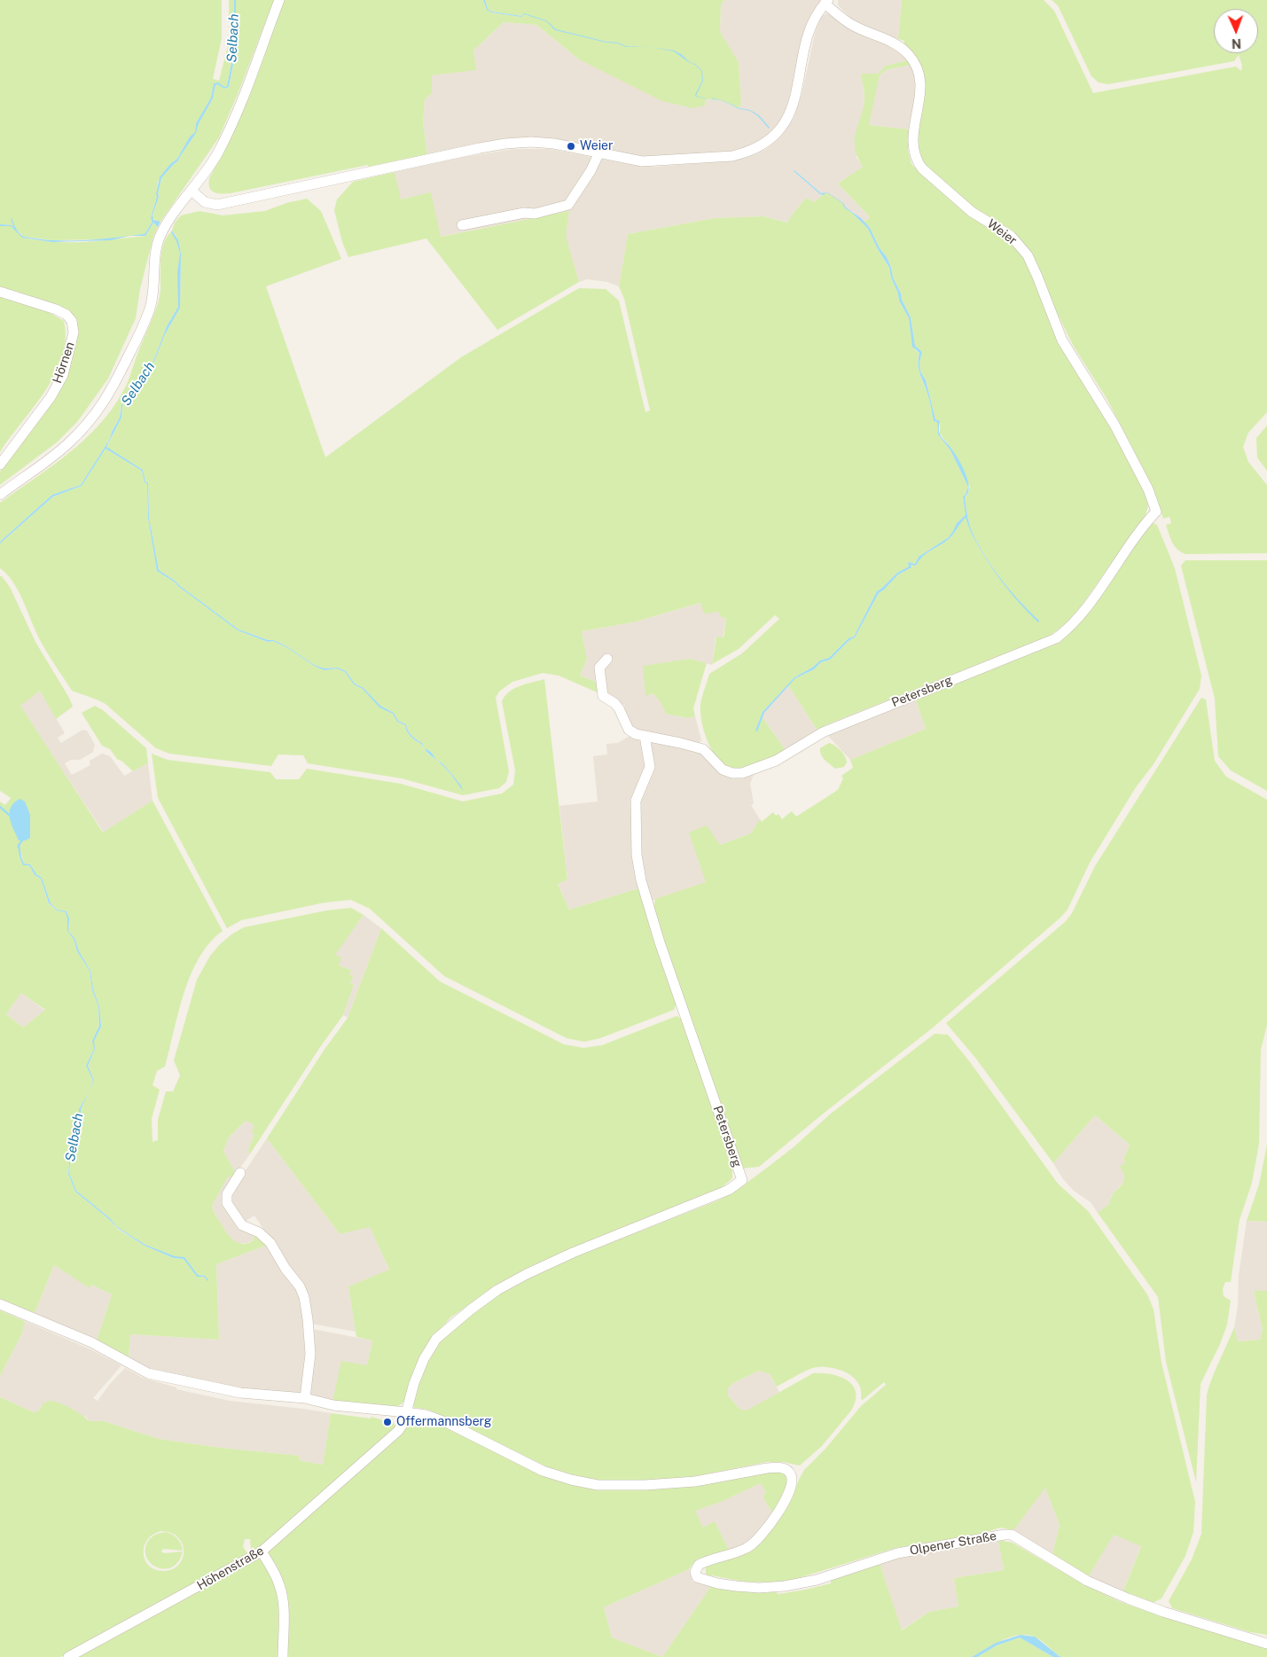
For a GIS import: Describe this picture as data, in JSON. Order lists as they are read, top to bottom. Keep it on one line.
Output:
{"streets":{"street":["Weier","Hörnen","Petersberg","Olpener Straße","Höhenstraße"]},"crossings":[["Weier","Petersberg"],["Petersberg","Olpener Straße"],["Petersberg","Höhenstraße"],["Olpener Straße","Höhenstraße"]],"water":["Selbach"],"places":["Weier","Offermannsberg"],"north":"bottom"}
